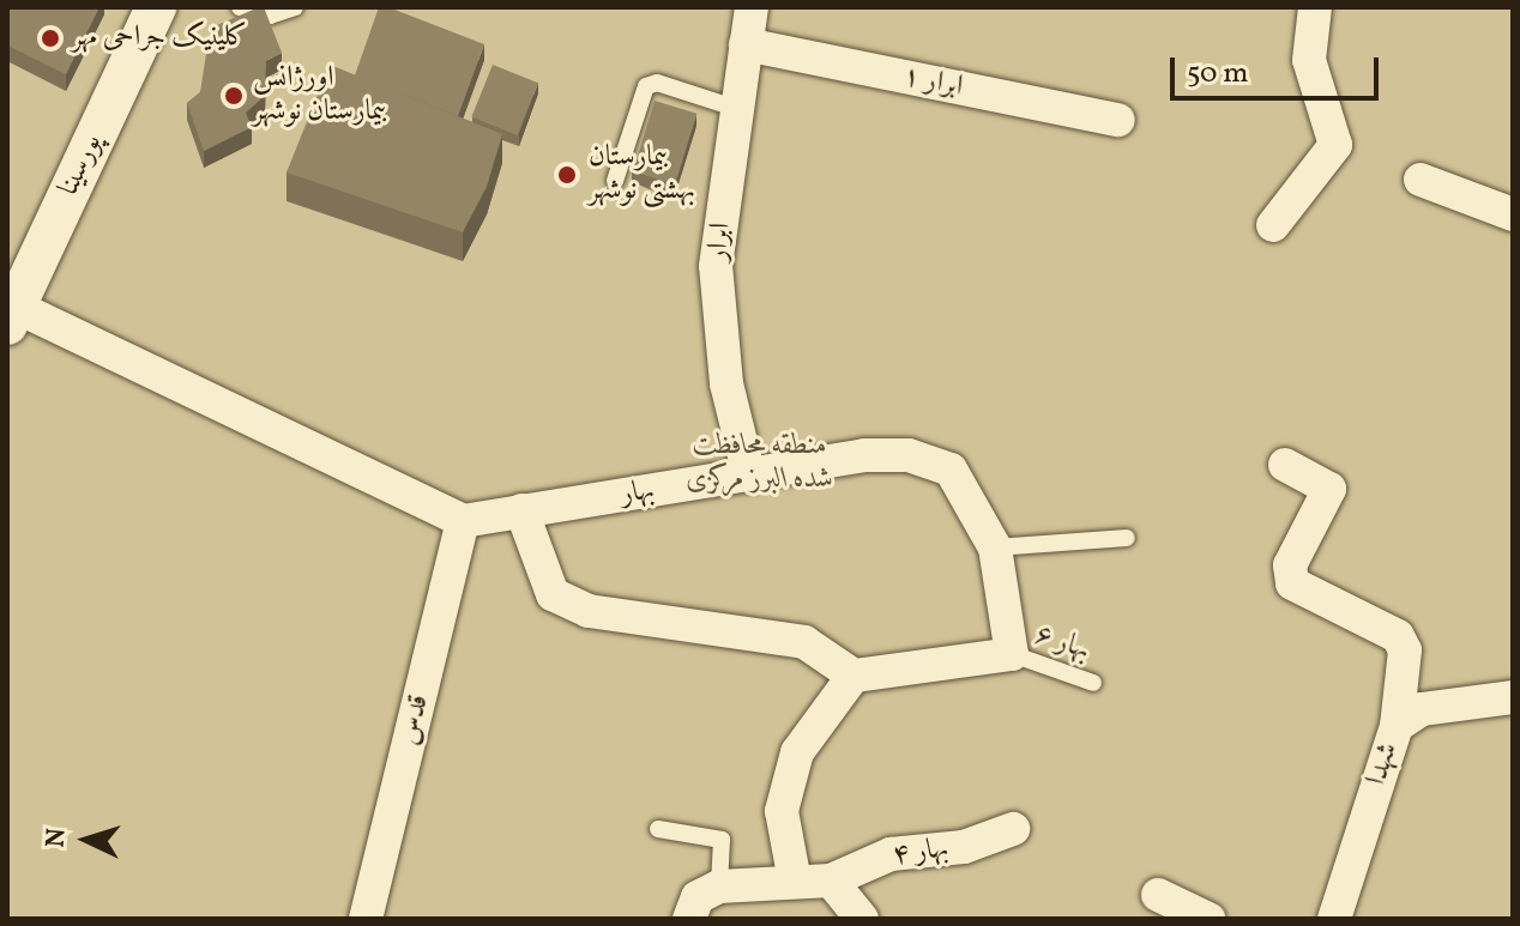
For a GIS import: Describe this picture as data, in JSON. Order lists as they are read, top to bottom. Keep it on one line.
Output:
{"streets":{"street":["ابرار ۱","پورسینا","ابرار","بهار","قدس","شهدا","بهار ۴"],"lane":["بهار ۶"]},"crossings":[["ابرار ۱","ابرار"],["ابرار","بهار"],["بهار","بهار ۶"],["بهار","قدس"]],"parks":["منطقه محافظت شده البرز مرکزی"],"places":["کلینیک جراحی مهر","اورژانس بیمارستان نوشهر","بیمارستان بهشتی نوشهر"],"scale_bar":"50 m","north":"left"}
